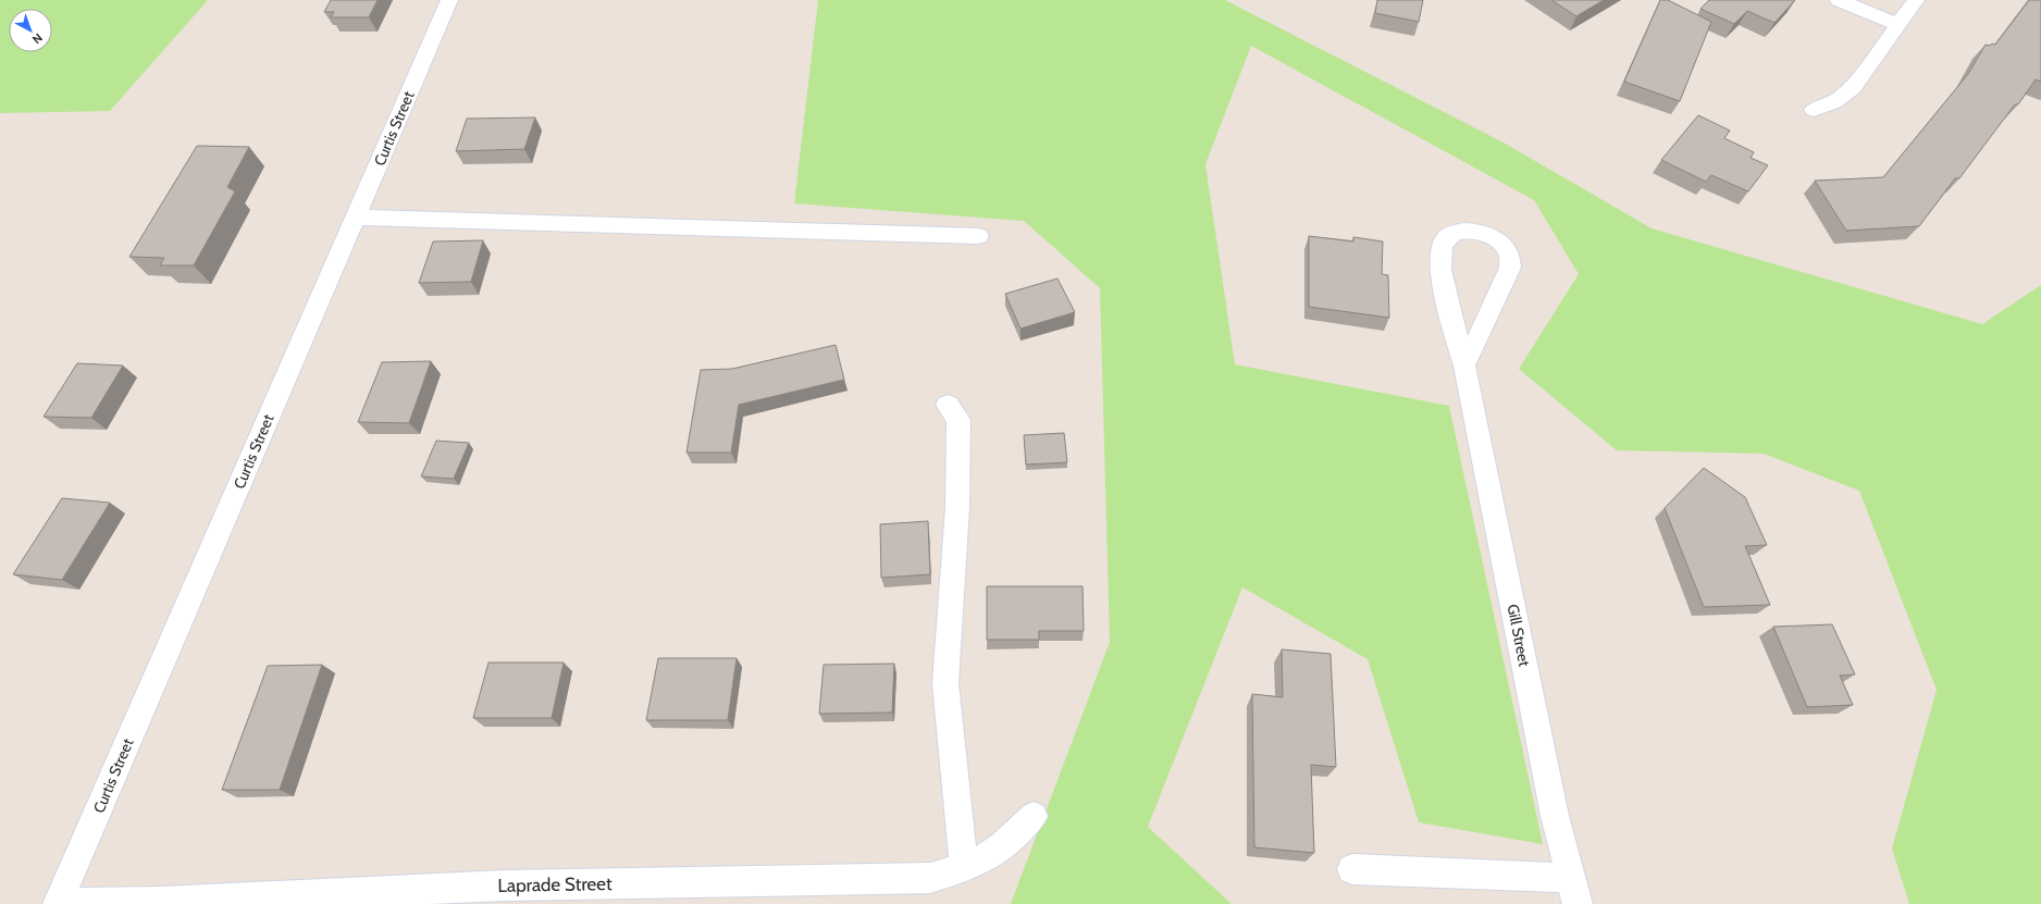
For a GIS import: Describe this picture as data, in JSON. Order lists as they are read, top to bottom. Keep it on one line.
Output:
{"streets":{"street":["Curtis Street","Gill Street","Laprade Street"]},"crossings":[["Curtis Street","Laprade Street"]],"north":"bottom right"}
